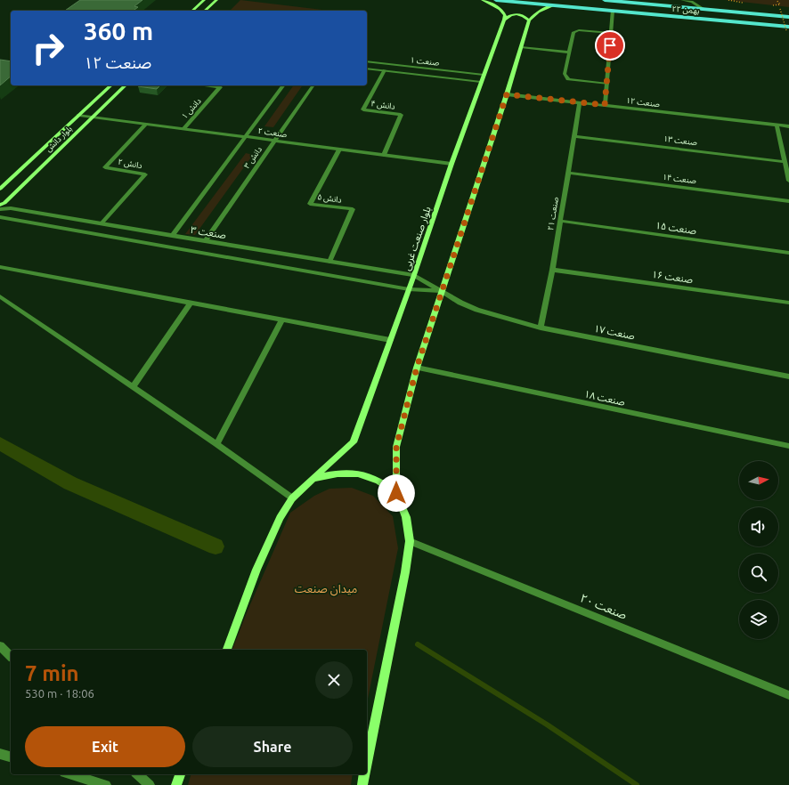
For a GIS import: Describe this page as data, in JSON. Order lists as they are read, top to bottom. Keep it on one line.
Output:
{"streets":{"highway":["۲۲ بهمن"],"main road":["بلوار دانش","بلوار صنعت غربی"],"street":["صنعت ۱","صنعت ۱۲","دانش ۴","دانش ۱","صنعت ۲","صنعت ۱۳","دانش ۳","دانش ۲","صنعت ۱۴","دانش ۵","صنعت ۲۱","صنعت ۱۵","صنعت ۳","صنعت ۱۶","صنعت ۱۷","صنعت ۱۸","صنعت ۲۰"]},"crossings":[["صنعت ۱","دانش ۴"],["صنعت ۱","بلوار صنعت غربی"],["صنعت ۱۲","صنعت ۲۱"],["دانش ۴","صنعت ۲"],["دانش ۱","صنعت ۲"],["صنعت ۲","بلوار دانش"],["صنعت ۲","دانش ۳"],["صنعت ۲","دانش ۲"],["صنعت ۲","دانش ۵"],["صنعت ۲","بلوار صنعت غربی"],["صنعت ۱۳","صنعت ۲۱"],["دانش ۳","صنعت ۳"],["دانش ۲","صنعت ۳"],["صنعت ۱۴","صنعت ۲۱"],["دانش ۵","صنعت ۳"],["صنعت ۲۱","صنعت ۱۵"],["صنعت ۲۱","صنعت ۱۶"],["صنعت ۲۱","صنعت ۱۷"],["صنعت ۳","بلوار صنعت غربی"],["صنعت ۳","صنعت ۱۷"],["بلوار صنعت غربی","صنعت ۱۷"]],"parks":["میدان صنعت"],"north":"right","page":{"turn":["360 m","صنعت ۱۲"],"heading":["7 min","530 m · 18:06"],"buttons":["Exit","Share"]}}
